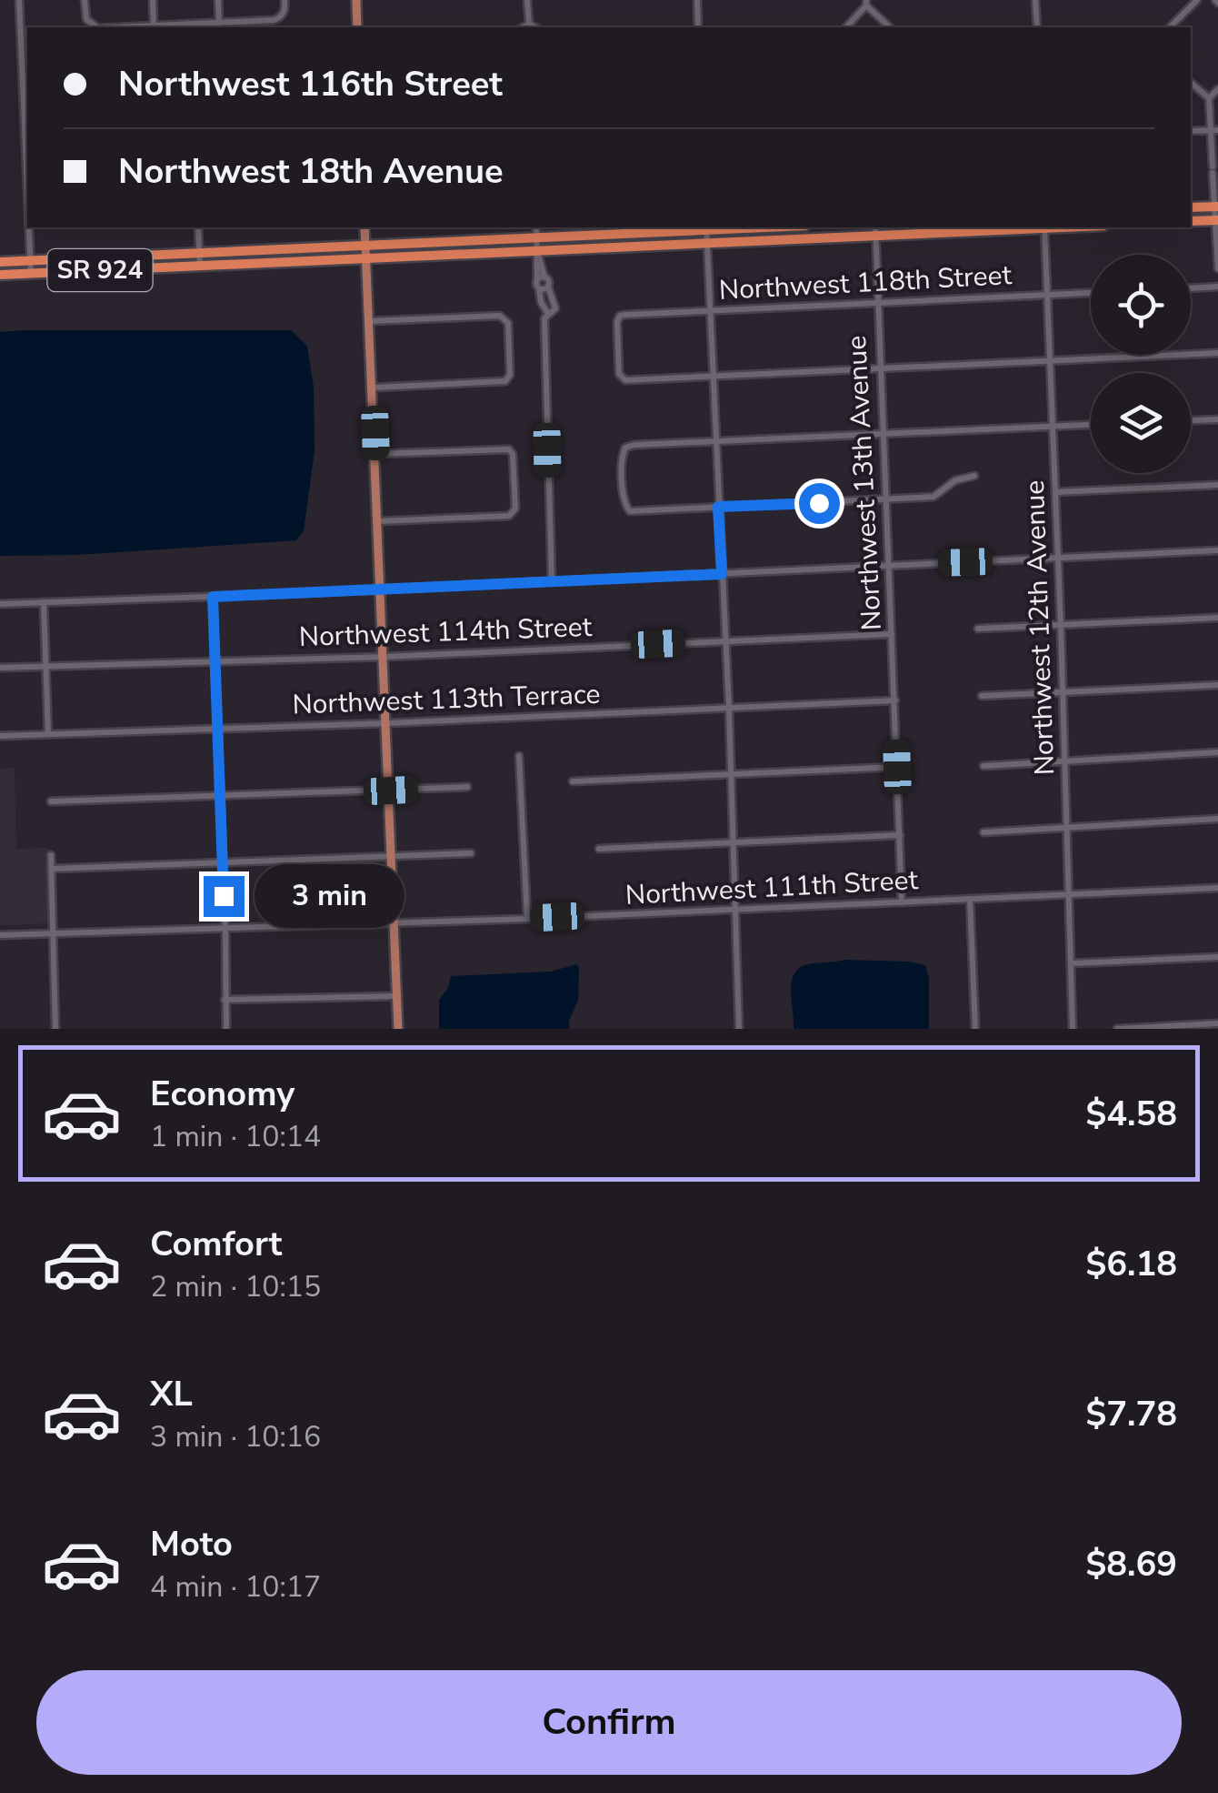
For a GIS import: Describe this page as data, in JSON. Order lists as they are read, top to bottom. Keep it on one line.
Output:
{"streets":{"highway":["SR 924"],"street":["Northwest 118th Street","Northwest 13th Avenue","Northwest 12th Avenue","Northwest 114th Street","Northwest 113th Terrace","Northwest 111th Street"]},"crossings":[["SR 924","Northwest 13th Avenue"],["Northwest 118th Street","Northwest 13th Avenue"],["Northwest 118th Street","Northwest 12th Avenue"],["Northwest 13th Avenue","Northwest 114th Street"],["Northwest 13th Avenue","Northwest 113th Terrace"],["Northwest 13th Avenue","Northwest 111th Street"],["Northwest 12th Avenue","Northwest 111th Street"]],"page":{"banner":["Northwest 116th Street","Northwest 18th Avenue"],"bubble":"3 min","list":[{"name":"Economy","note":"1 min · 10:14","value":"$4.58"},{"name":"Comfort","note":"2 min · 10:15","value":"$6.18"},{"name":"XL","note":"3 min · 10:16","value":"$7.78"},{"name":"Moto","note":"4 min · 10:17","value":"$8.69"}],"buttons":"Confirm"}}
